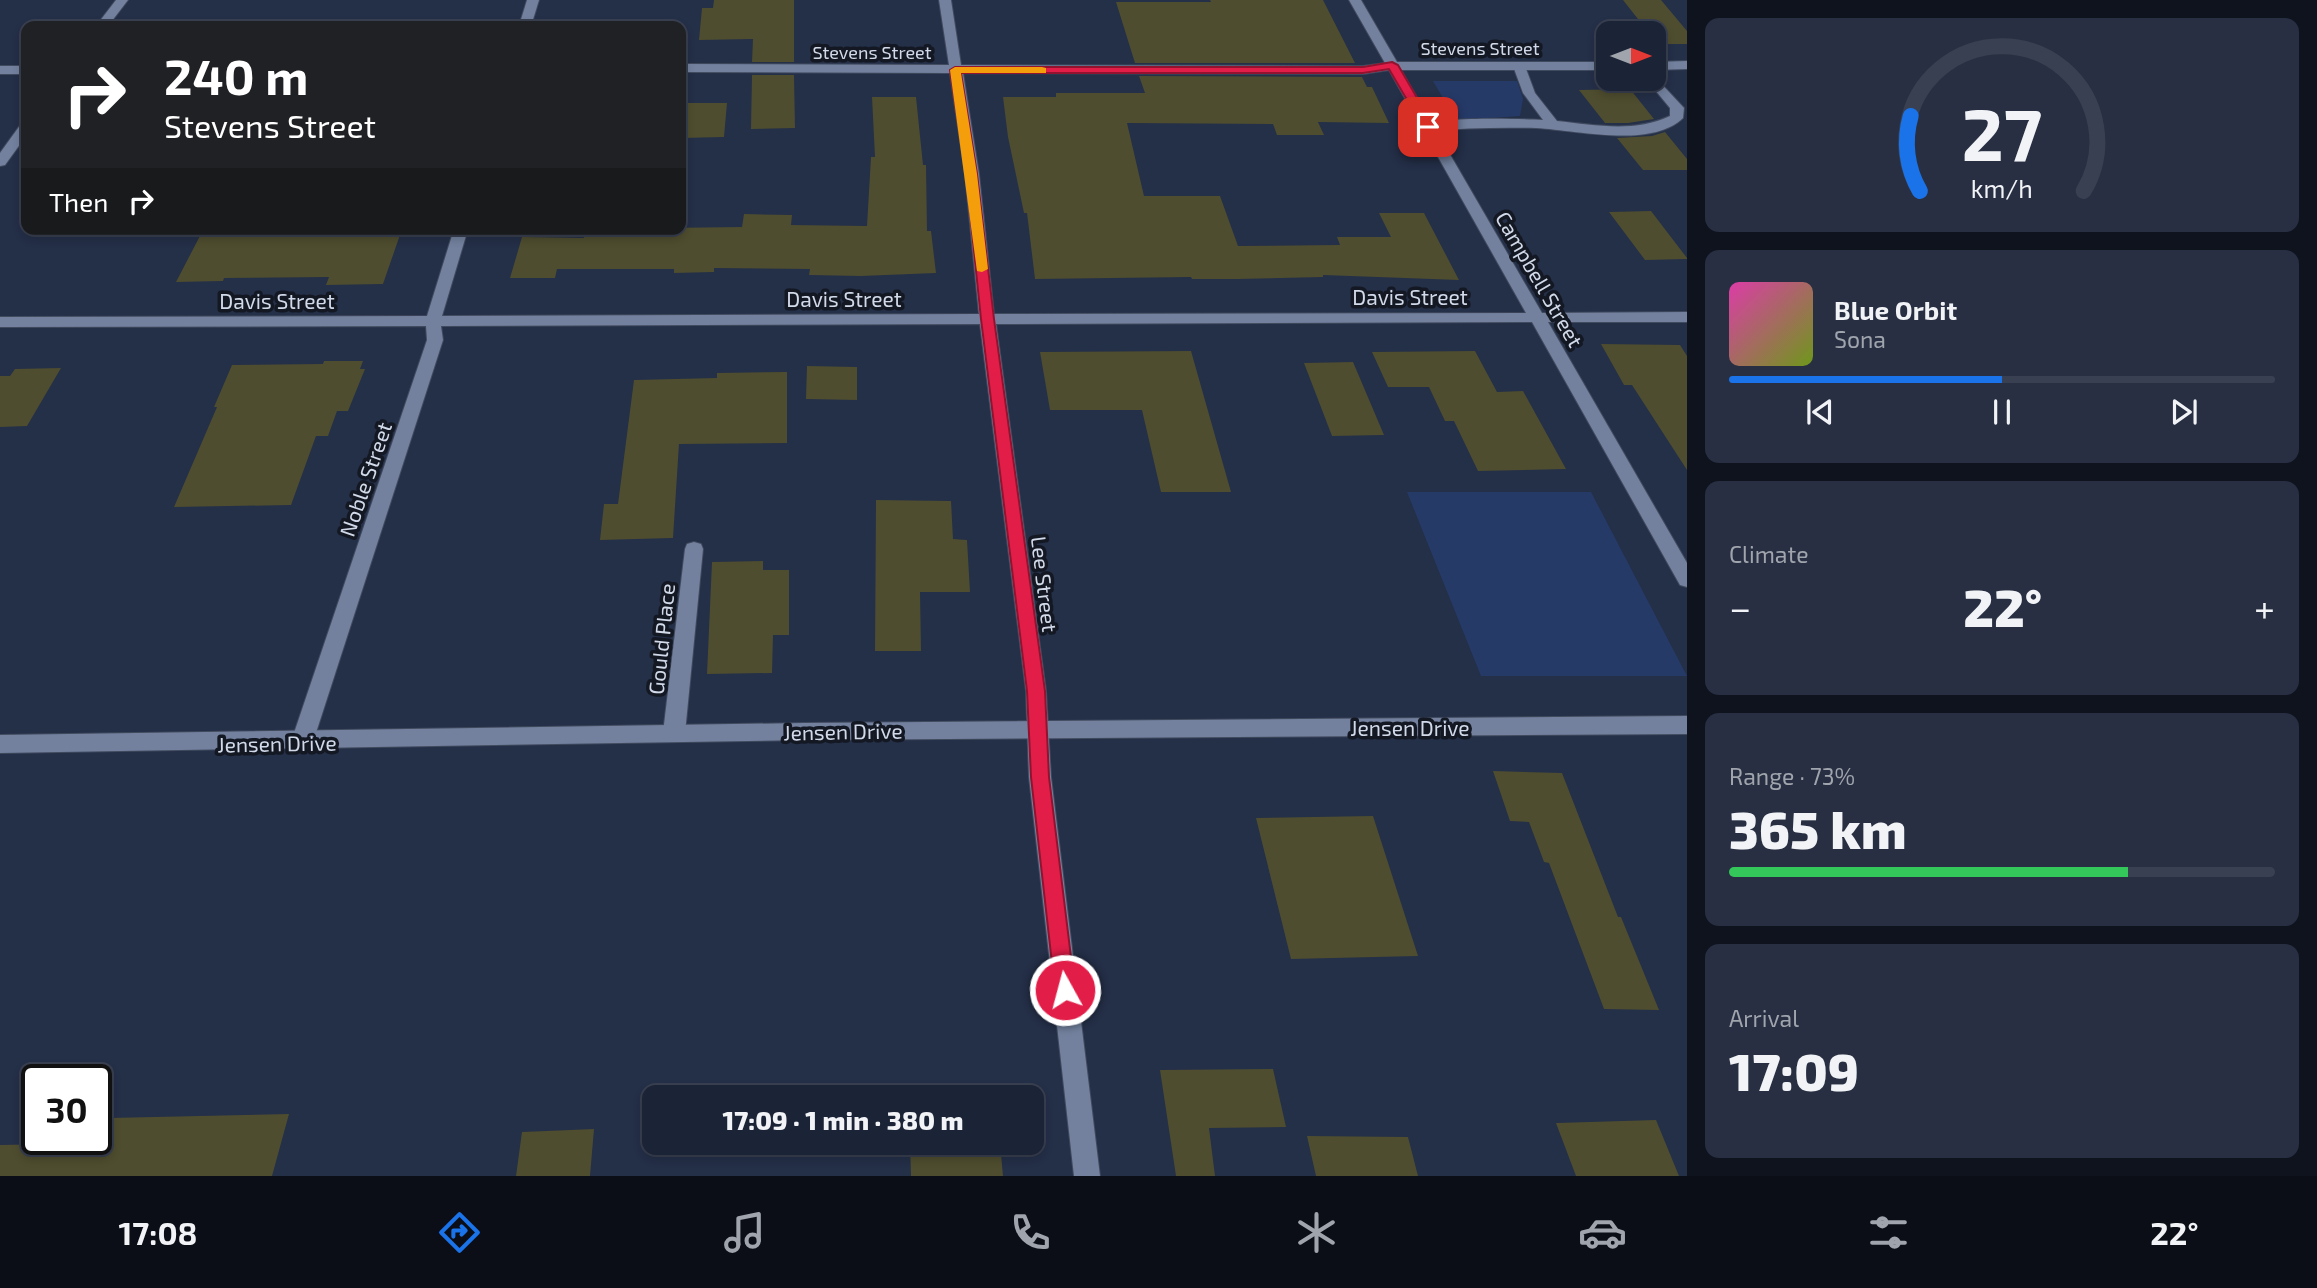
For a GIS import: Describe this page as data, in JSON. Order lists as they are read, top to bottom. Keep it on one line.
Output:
{"streets":{"street":["Stevens Street","Campbell Street","Davis Street","Noble Street","Lee Street","Gould Place","Jensen Drive"]},"crossings":[["Stevens Street","Campbell Street"],["Stevens Street","Lee Street"],["Campbell Street","Davis Street"],["Davis Street","Noble Street"],["Davis Street","Lee Street"],["Noble Street","Jensen Drive"],["Lee Street","Jensen Drive"],["Gould Place","Jensen Drive"]],"north":"right","page":{"turn":["240 m","Stevens Street"],"then":"Then","song":["Blue Orbit","Sona"],"tile":["Climate",["Range · 73%","365 km"],["Arrival","17:09"]],"heat":["−","22°","+"],"limit":"30","trip":"17:09 · 1 min · 380 m","tabs":["17:08","22°"],"gauge":["27","km/h"]}}
